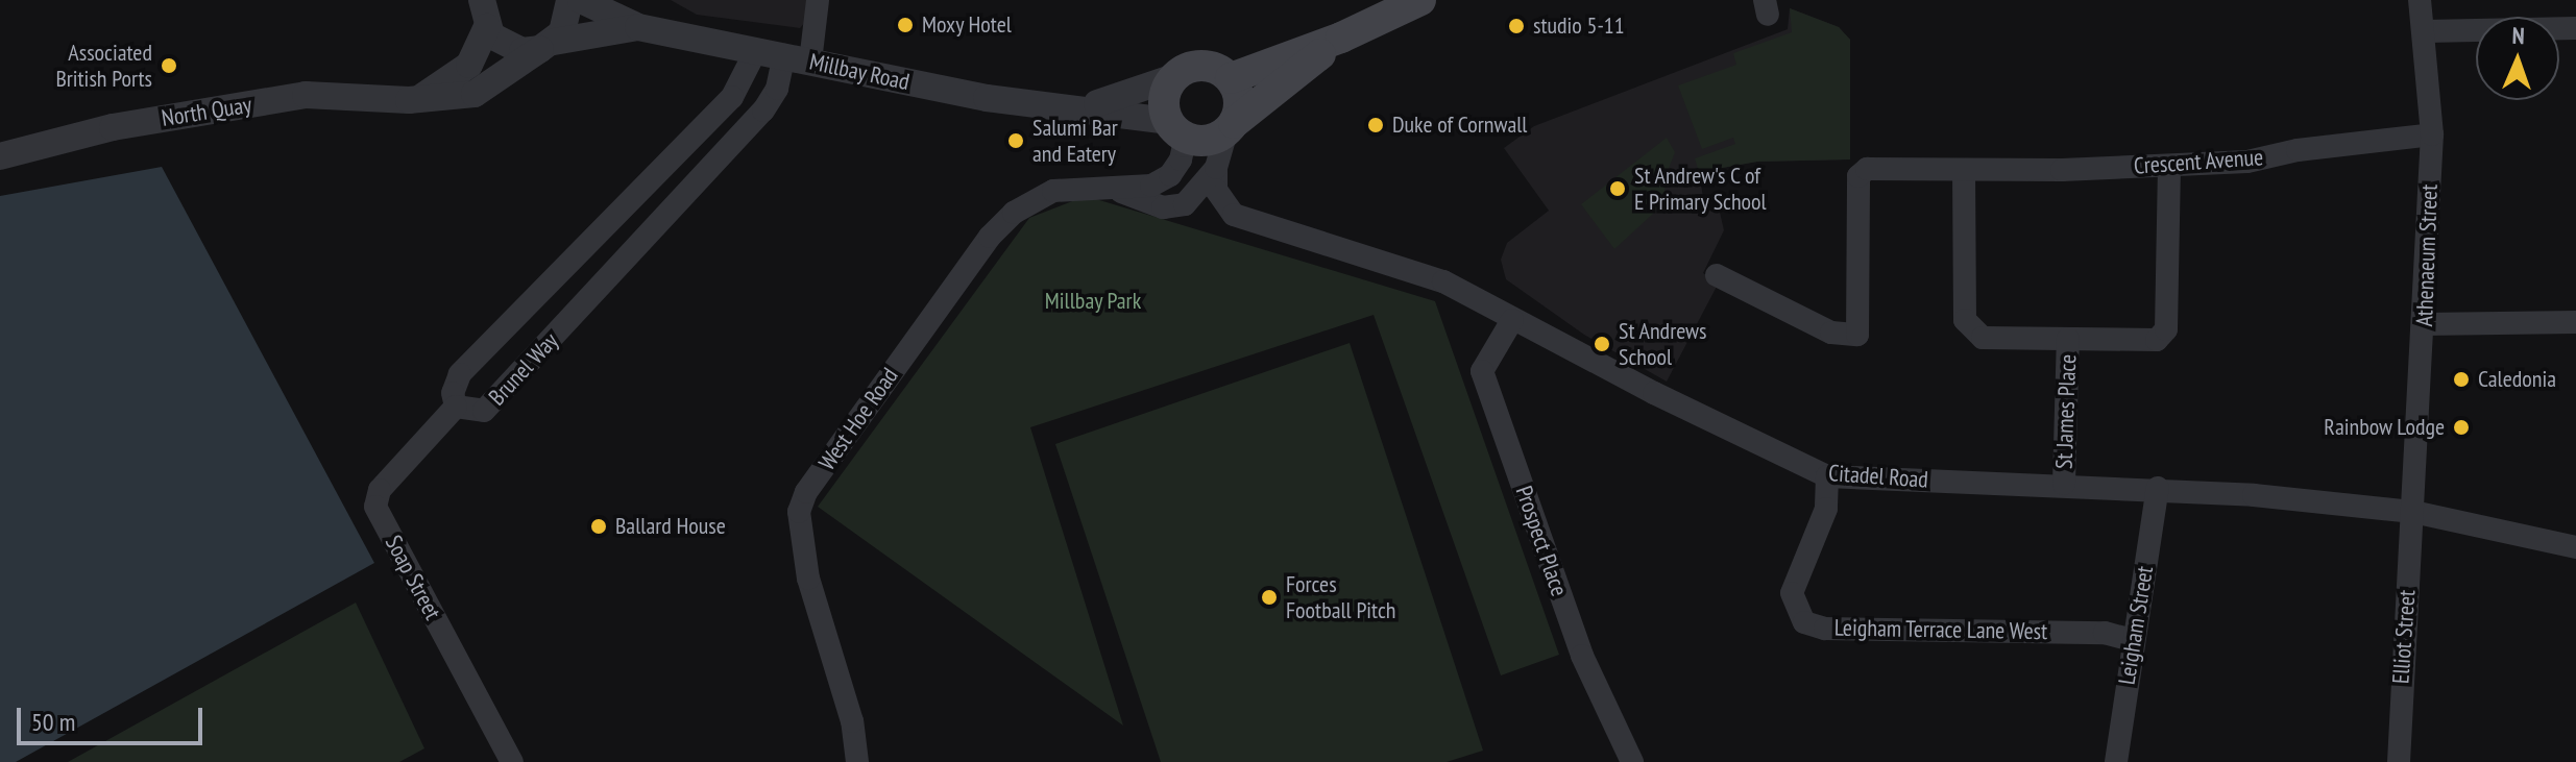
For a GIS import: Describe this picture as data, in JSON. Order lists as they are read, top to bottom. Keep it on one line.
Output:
{"streets":{"street":["Millbay Road","North Quay","Crescent Avenue","Athenaeum Street","Brunel Way","St James Place","West Hoe Road","Citadel Road","Prospect Place","Soap Street","Leigham Street","Leigham Terrace Lane West","Elliot Street"]},"crossings":[["Millbay Road","North Quay"],["Millbay Road","Brunel Way"],["Millbay Road","West Hoe Road"],["Crescent Avenue","Athenaeum Street"],["Athenaeum Street","Citadel Road"],["Athenaeum Street","Elliot Street"],["Brunel Way","Soap Street"],["St James Place","Citadel Road"],["West Hoe Road","Citadel Road"],["Citadel Road","Prospect Place"],["Citadel Road","Leigham Street"],["Citadel Road","Leigham Terrace Lane West"],["Citadel Road","Elliot Street"],["Leigham Street","Leigham Terrace Lane West"]],"parks":["Millbay Park"],"places":["Moxy Hotel","studio 5-11","Associated British Ports","Duke of Cornwall","Salumi Bar and Eatery","St Andrew's C of E Primary School","St Andrews School","Caledonia","Rainbow Lodge","Ballard House","Forces Football Pitch"],"scale_bar":"50 m","north":"top"}
